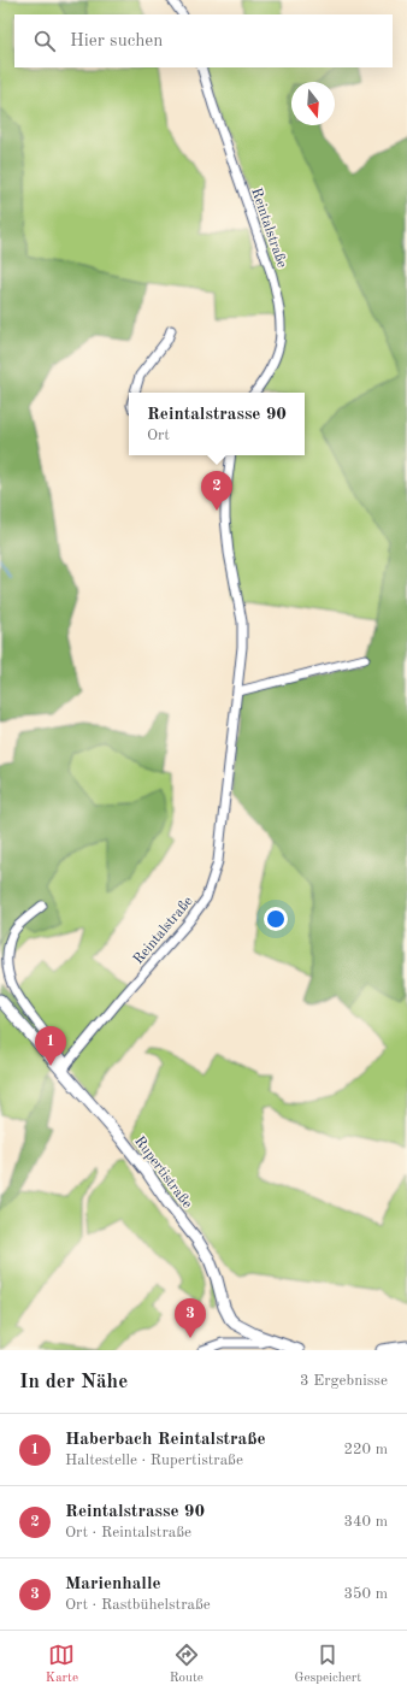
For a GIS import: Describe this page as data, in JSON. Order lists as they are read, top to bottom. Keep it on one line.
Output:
{"streets":{"main road":["Rupertistraße"],"street":["Reintalstraße"]},"crossings":[["Reintalstraße","Rupertistraße"]],"north":"bottom","page":{"search":"Hier suchen","popup":["Reintalstrasse 90","Ort"],"pins":["2","1","3"],"heading":["In der Nähe","3 Ergebnisse"],"list":[{"mark":"1","name":"Haberbach Reintalstraße","note":"Haltestelle · Rupertistraße","value":"220 m"},{"mark":"2","name":"Reintalstrasse 90","note":"Ort · Reintalstraße","value":"340 m"},{"mark":"3","name":"Marienhalle","note":"Ort · Rastbühelstraße","value":"350 m"}],"nav":["Karte","Route","Gespeichert"]}}
